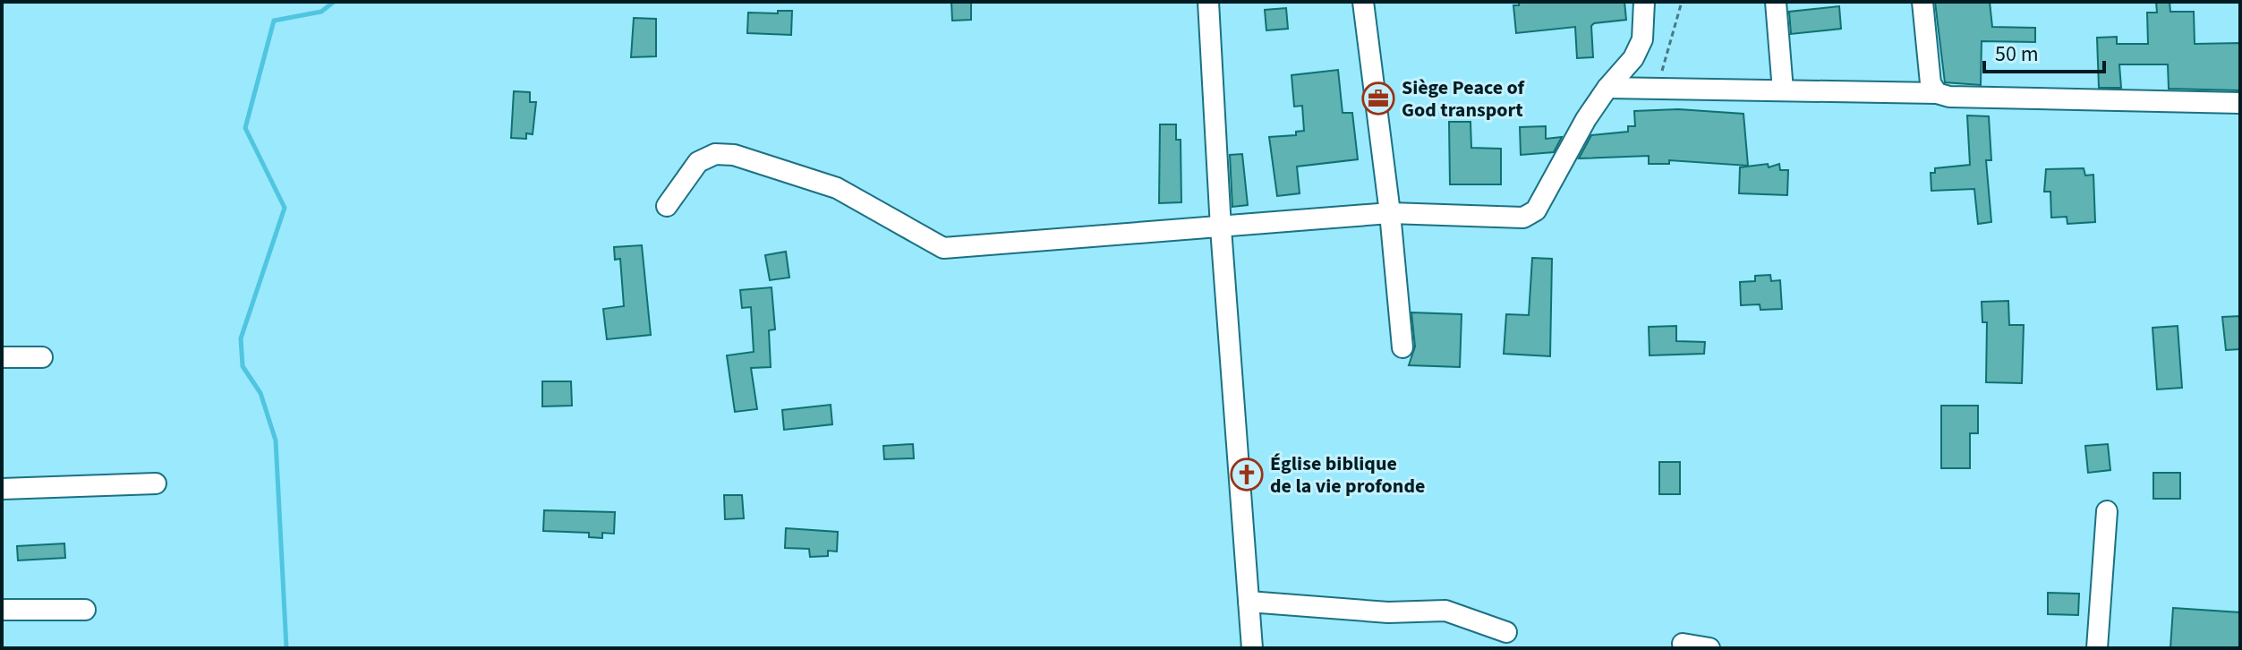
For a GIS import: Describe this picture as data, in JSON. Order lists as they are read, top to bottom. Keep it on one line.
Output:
{"places":{"office":["Siège Peace of God transport"],"church":["Église biblique de la vie profonde"]},"scale_bar":"50 m"}
